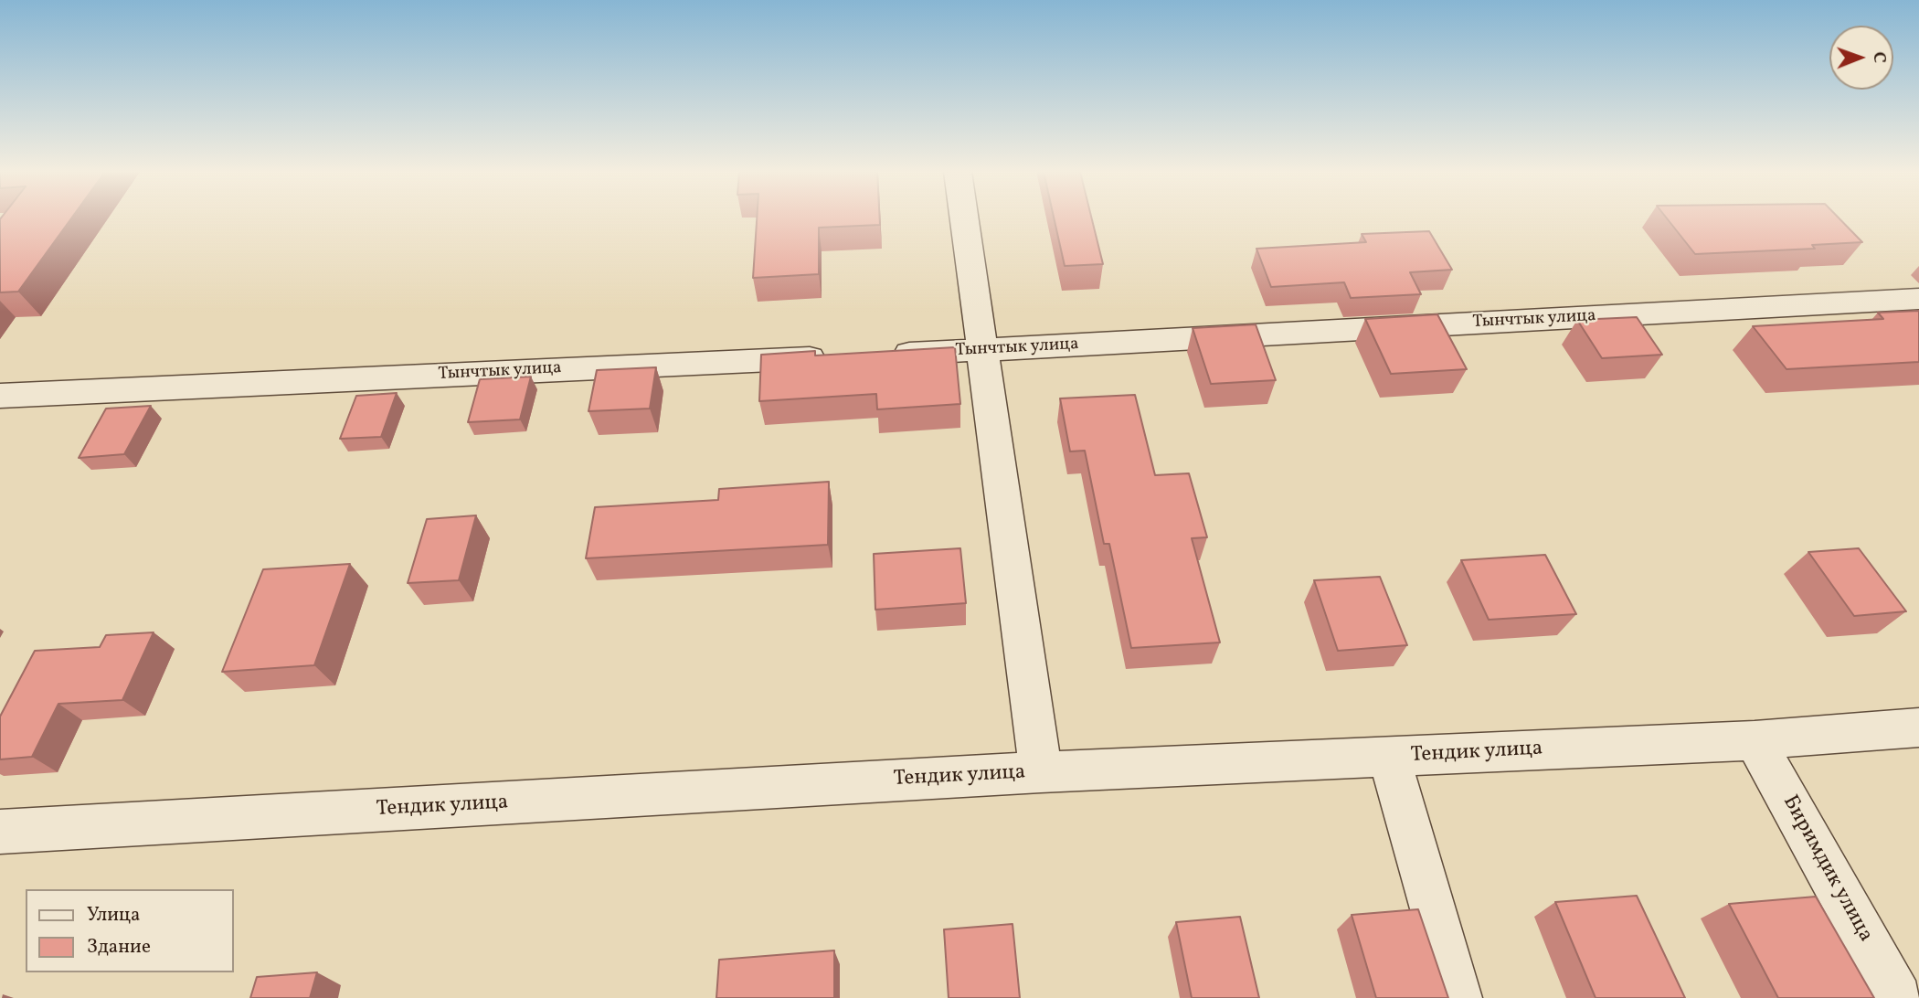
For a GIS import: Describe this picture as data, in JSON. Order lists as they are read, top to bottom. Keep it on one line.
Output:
{"streets":{"street":["Тынчтык улица","Тендик улица","Биримдик улица"]},"crossings":[["Тендик улица","Биримдик улица"]],"legend":["Улица","Здание"],"north":"right"}
